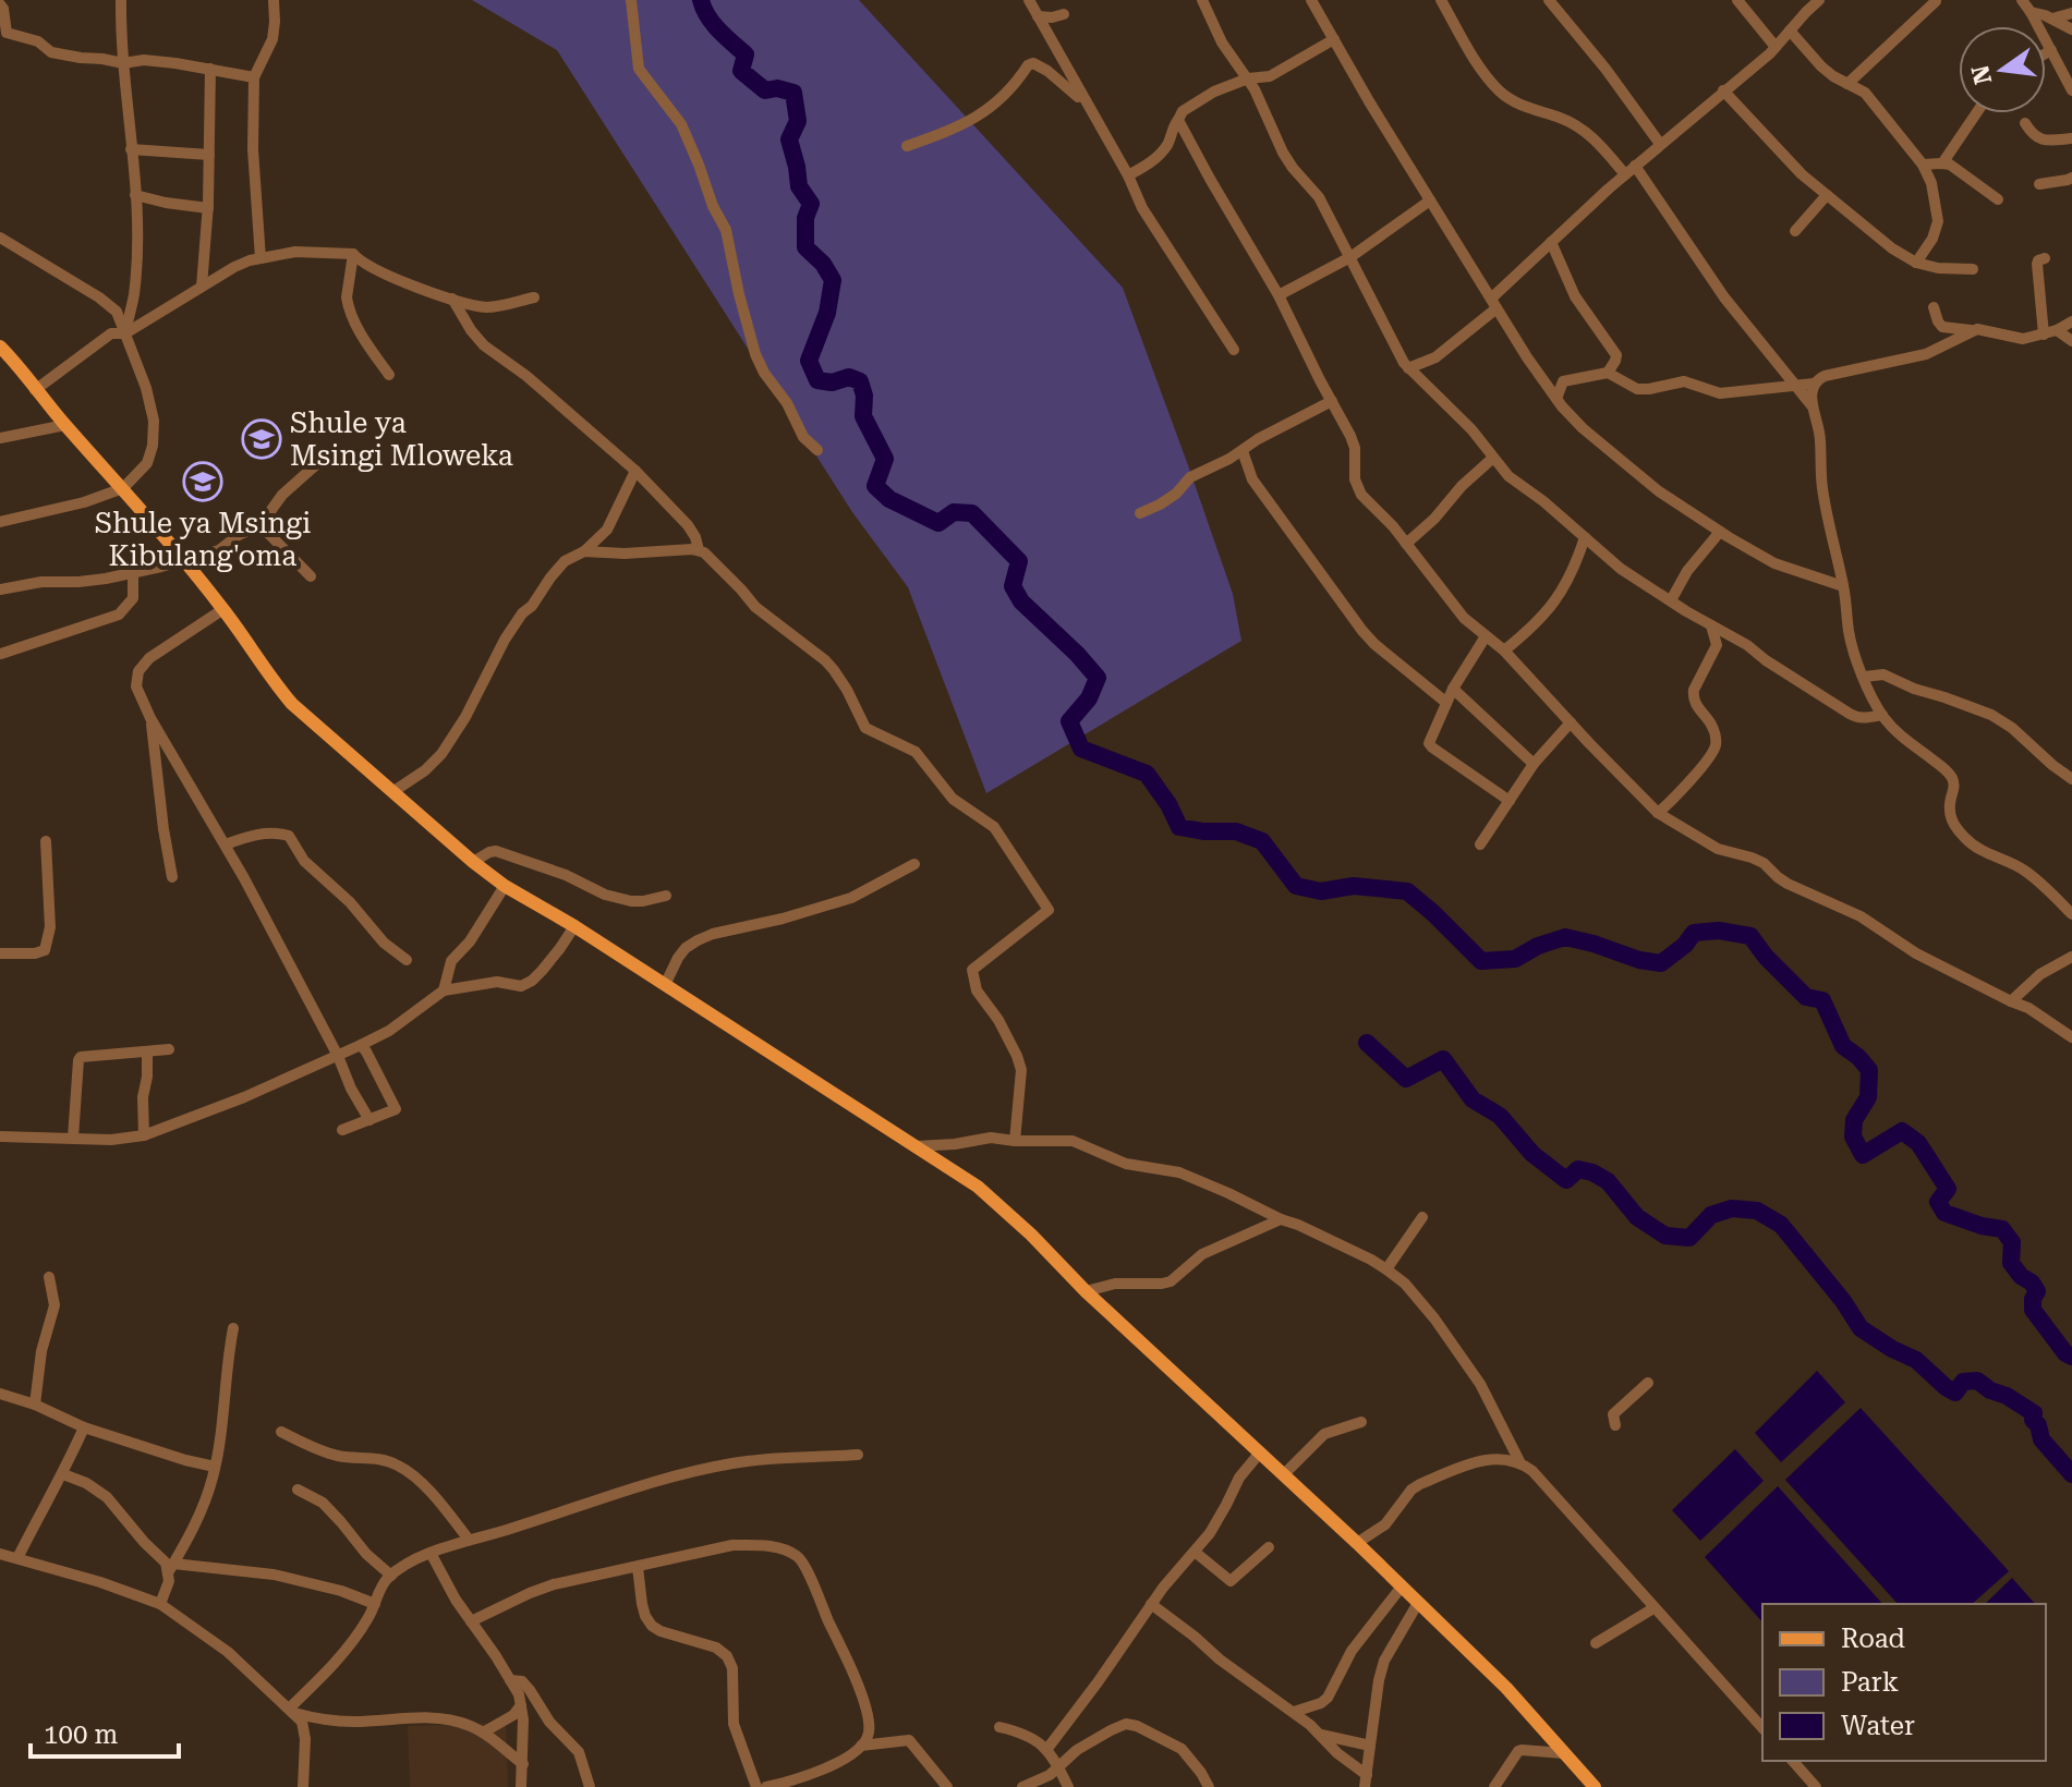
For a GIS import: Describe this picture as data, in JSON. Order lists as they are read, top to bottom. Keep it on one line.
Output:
{"places":{"school or university":["Shule ya Msingi Mloweka","Shule ya Msingi Kibulang'oma"]},"legend":["Road","Park","Water"],"scale_bar":"100 m","north":"left"}
